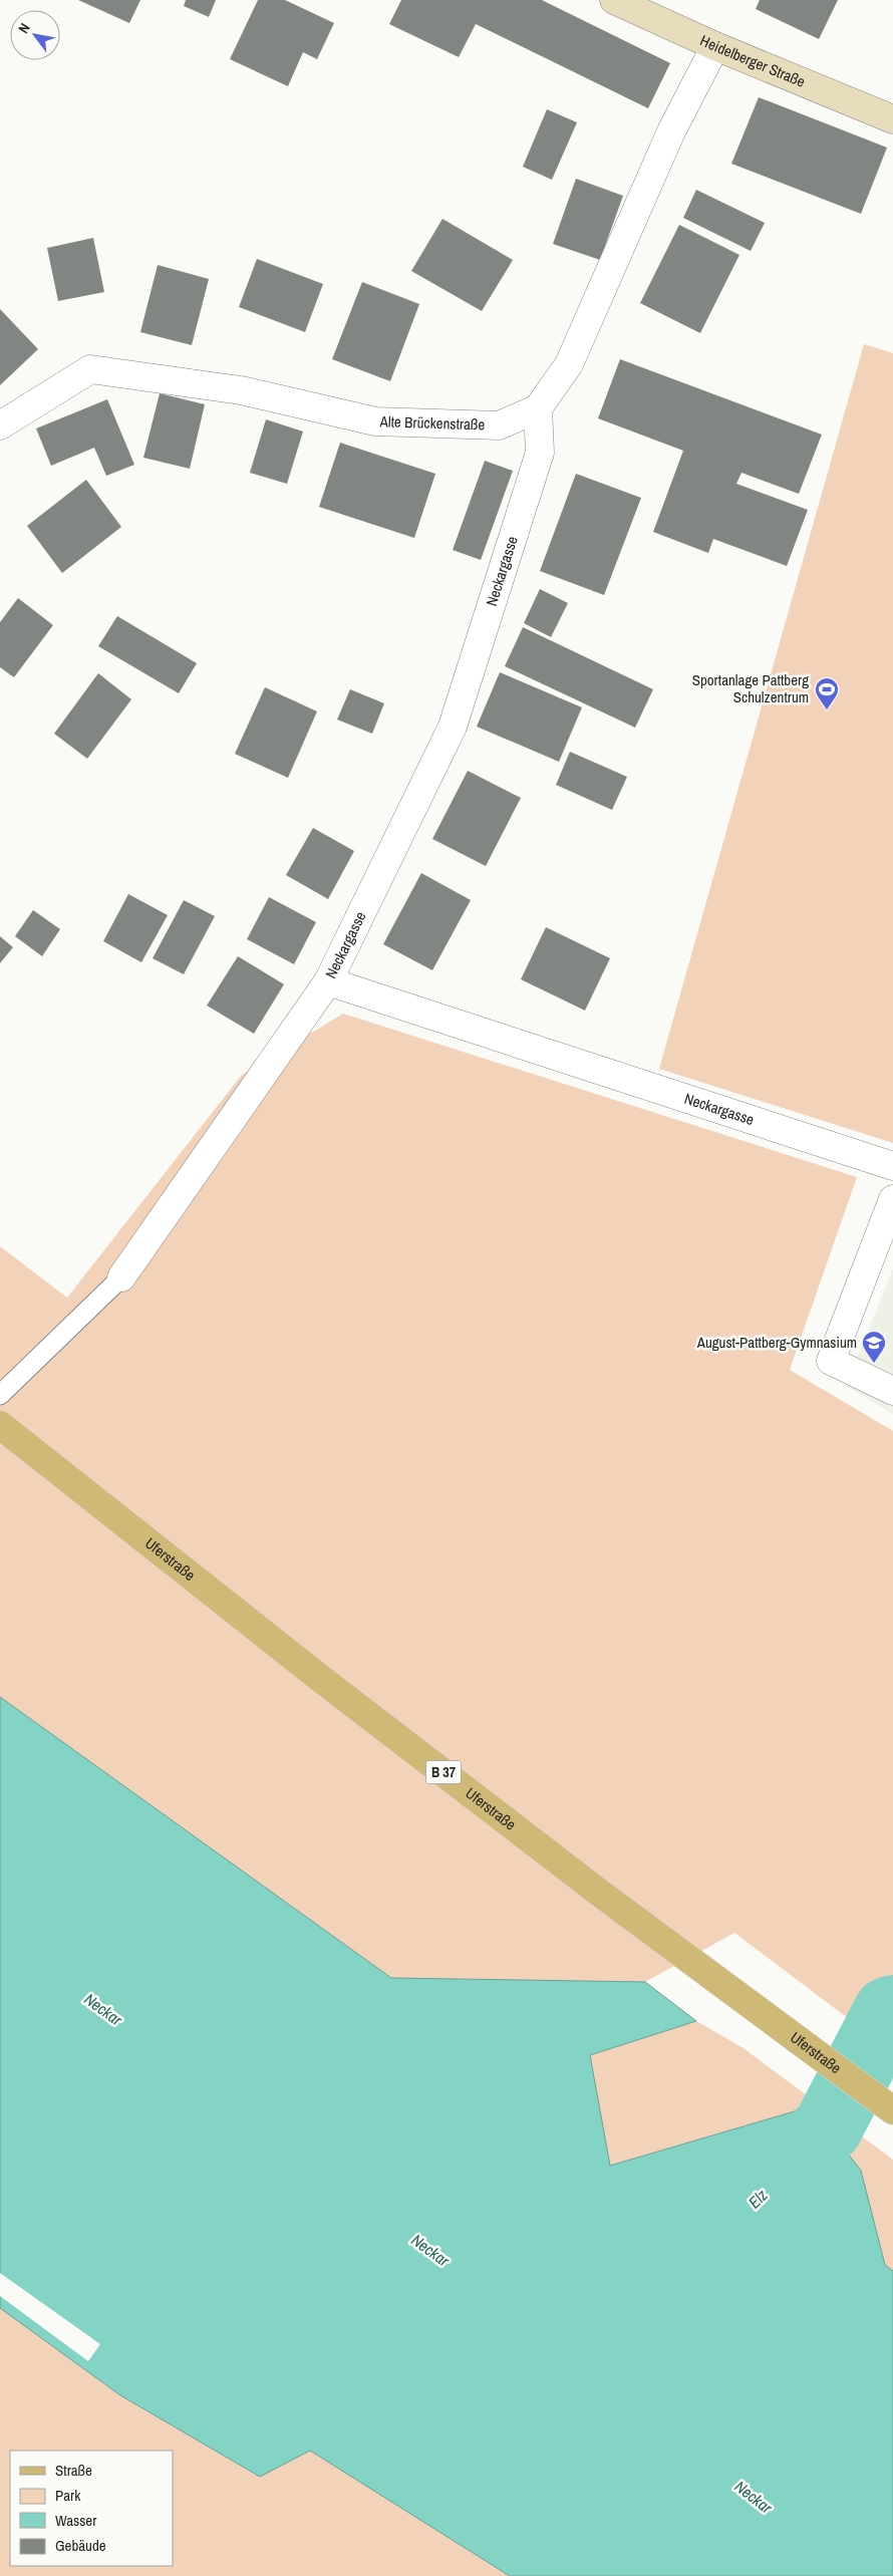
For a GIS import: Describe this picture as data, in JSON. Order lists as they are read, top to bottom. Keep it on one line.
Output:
{"streets":{"main road":["Uferstraße","B 37"],"street":["Heidelberger Straße","Alte Brückenstraße","Neckargasse"]},"crossings":[["Alte Brückenstraße","Neckargasse"]],"water":["Neckar","Elz"],"places":{"sports":["Sportanlage Pattberg Schulzentrum"],"school or university":["August-Pattberg-Gymnasium"]},"legend":["Straße","Park","Wasser","Gebäude"],"north":"top left"}
